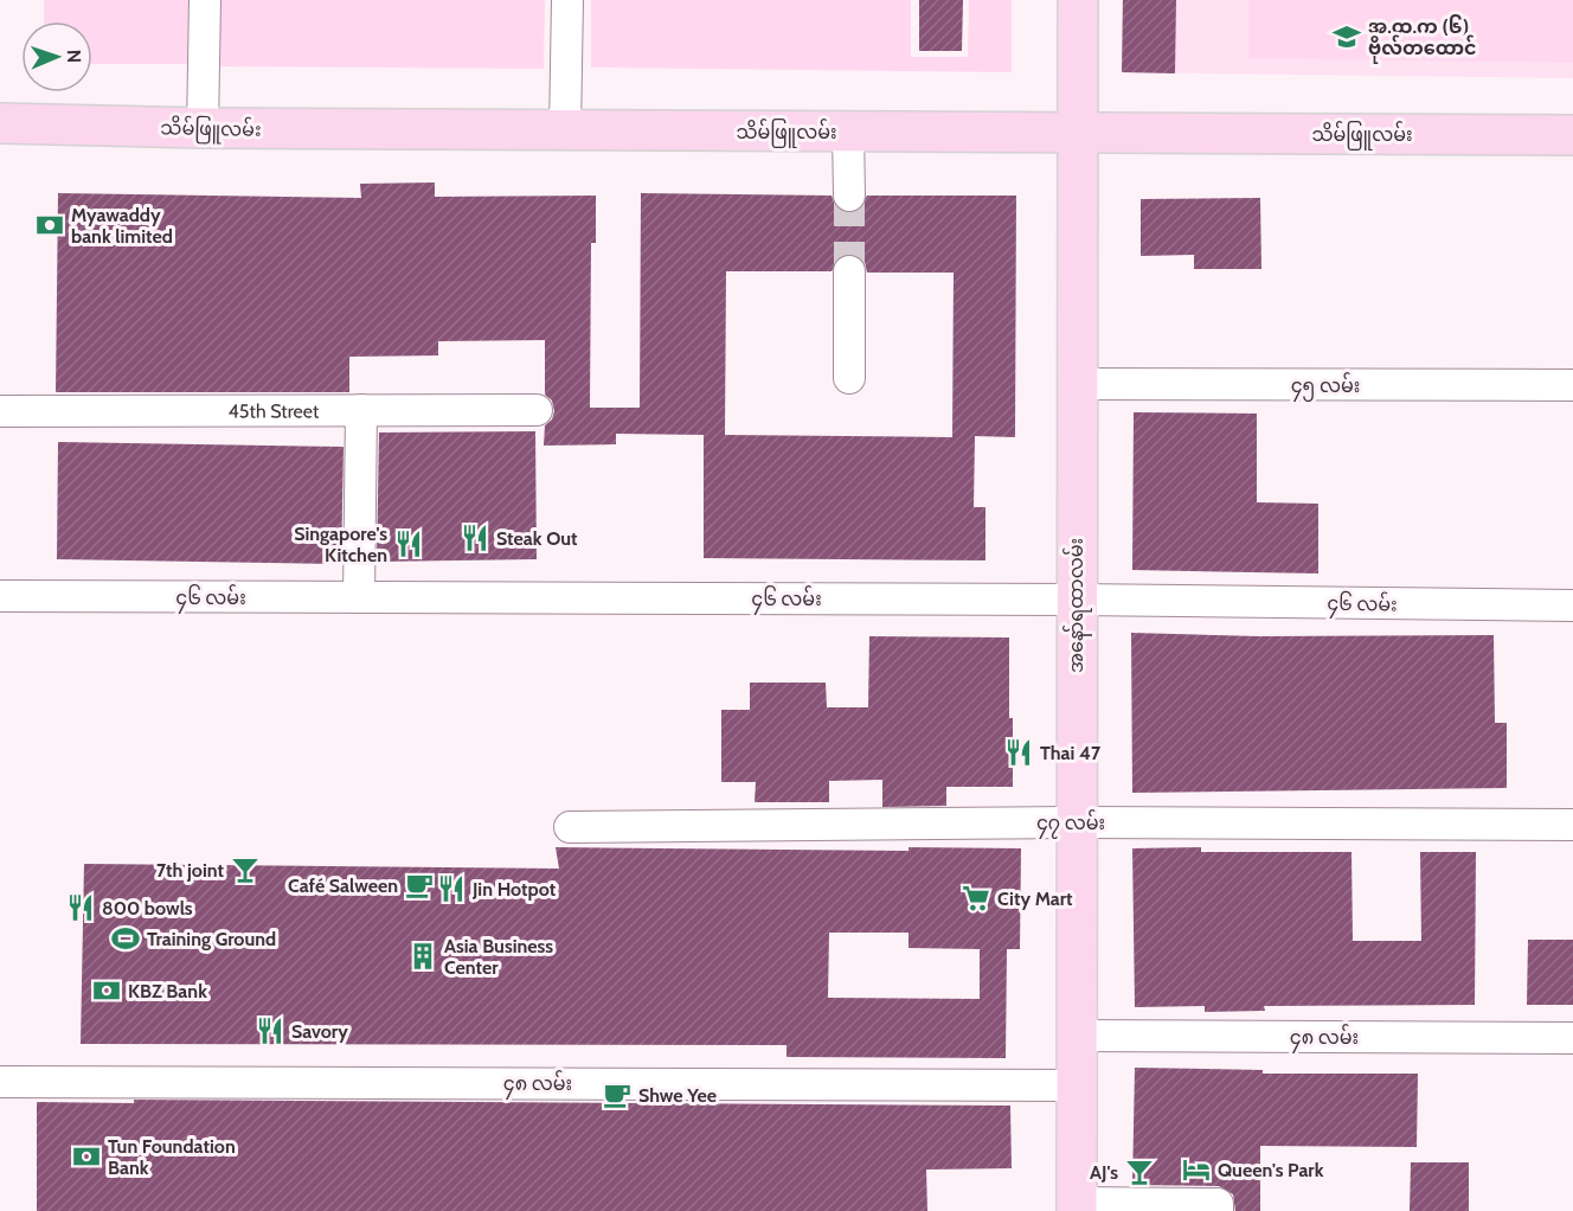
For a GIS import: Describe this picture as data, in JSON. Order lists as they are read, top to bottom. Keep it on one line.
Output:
{"streets":{"main road":["သိမ်ဖြူလမ်း","အနော်ရထာလမ်း"],"street":["၄၅ လမ်း","45th Street","၄၆ လမ်း","၄၇ လမ်း","၄၈ လမ်း"]},"crossings":[["သိမ်ဖြူလမ်း","အနော်ရထာလမ်း"],["၄၅ လမ်း","အနော်ရထာလမ်း"],["၄၆ လမ်း","အနော်ရထာလမ်း"],["အနော်ရထာလမ်း","၄၇ လမ်း"],["အနော်ရထာလမ်း","၄၈ လမ်း"]],"places":{"school or university":["အ.ထ.က (၆) ဗိုလ်တထောင်"],"bank":["Myawaddy bank limited","KBZ Bank","Tun Foundation Bank"],"restaurant":["Steak Out","Singapore's Kitchen","Thai 47","Jin Hotpot","800 bowls","Savory"],"bar":["7th joint","AJ's"],"cafe":["Café Salween","Shwe Yee"],"supermarket":["City Mart"],"sports":["Training Ground"],"building":["Asia Business Center"],"hotel":["Queen's Park"]},"north":"right"}
